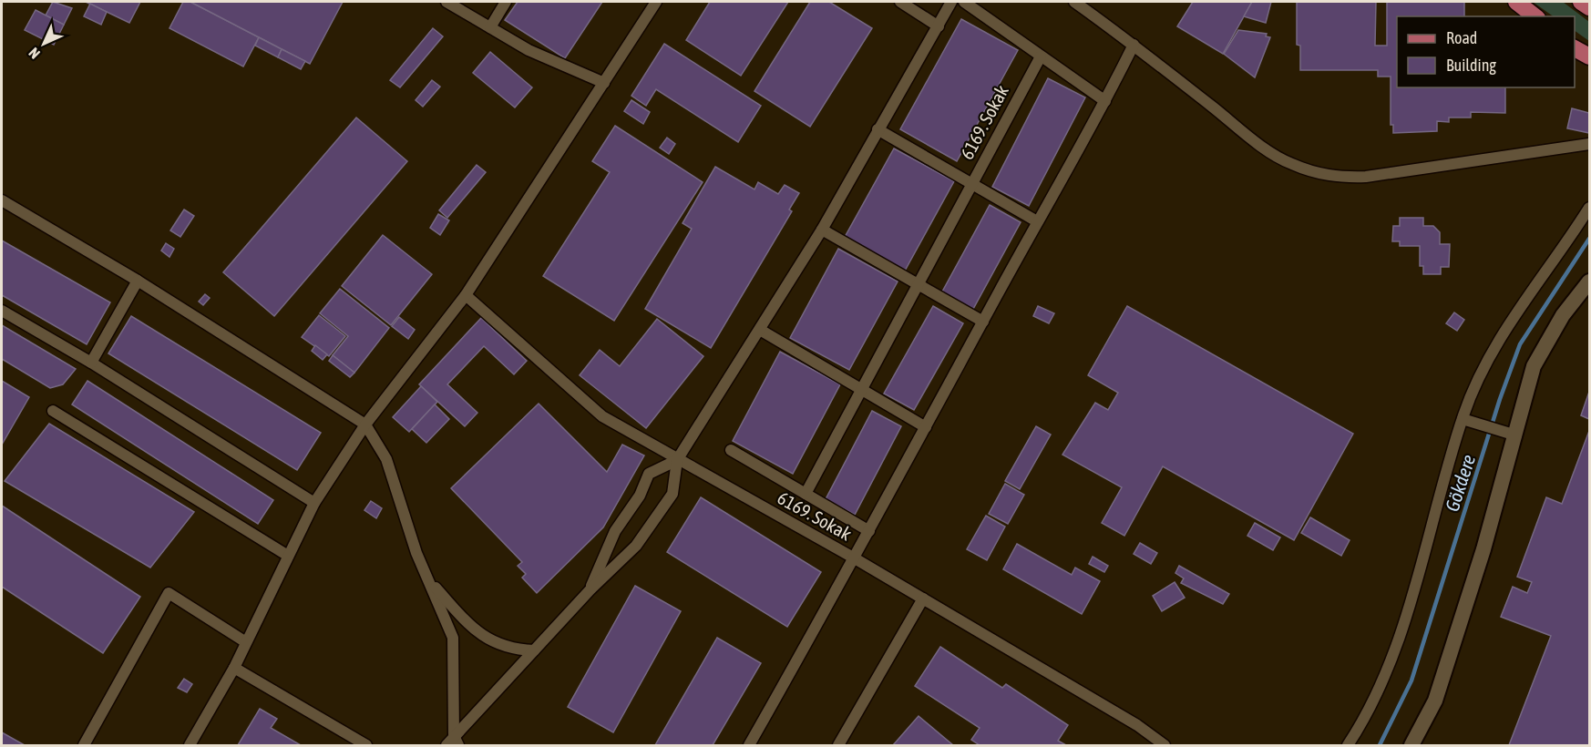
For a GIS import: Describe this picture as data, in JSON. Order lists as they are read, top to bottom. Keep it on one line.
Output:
{"streets":{"street":["6169. Sokak"]},"water":["Gökdere"],"legend":["Road","Building"],"north":"bottom left"}
